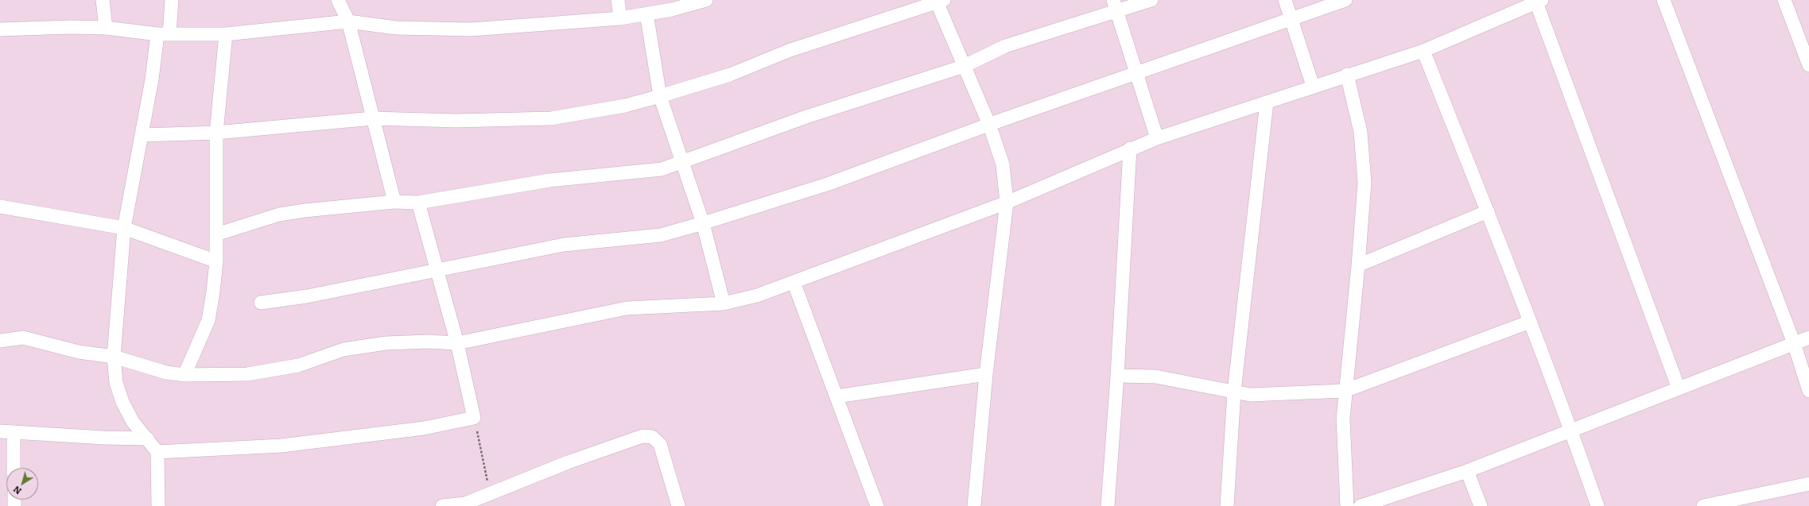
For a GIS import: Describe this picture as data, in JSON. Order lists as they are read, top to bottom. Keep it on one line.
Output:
{"north":"bottom left"}
